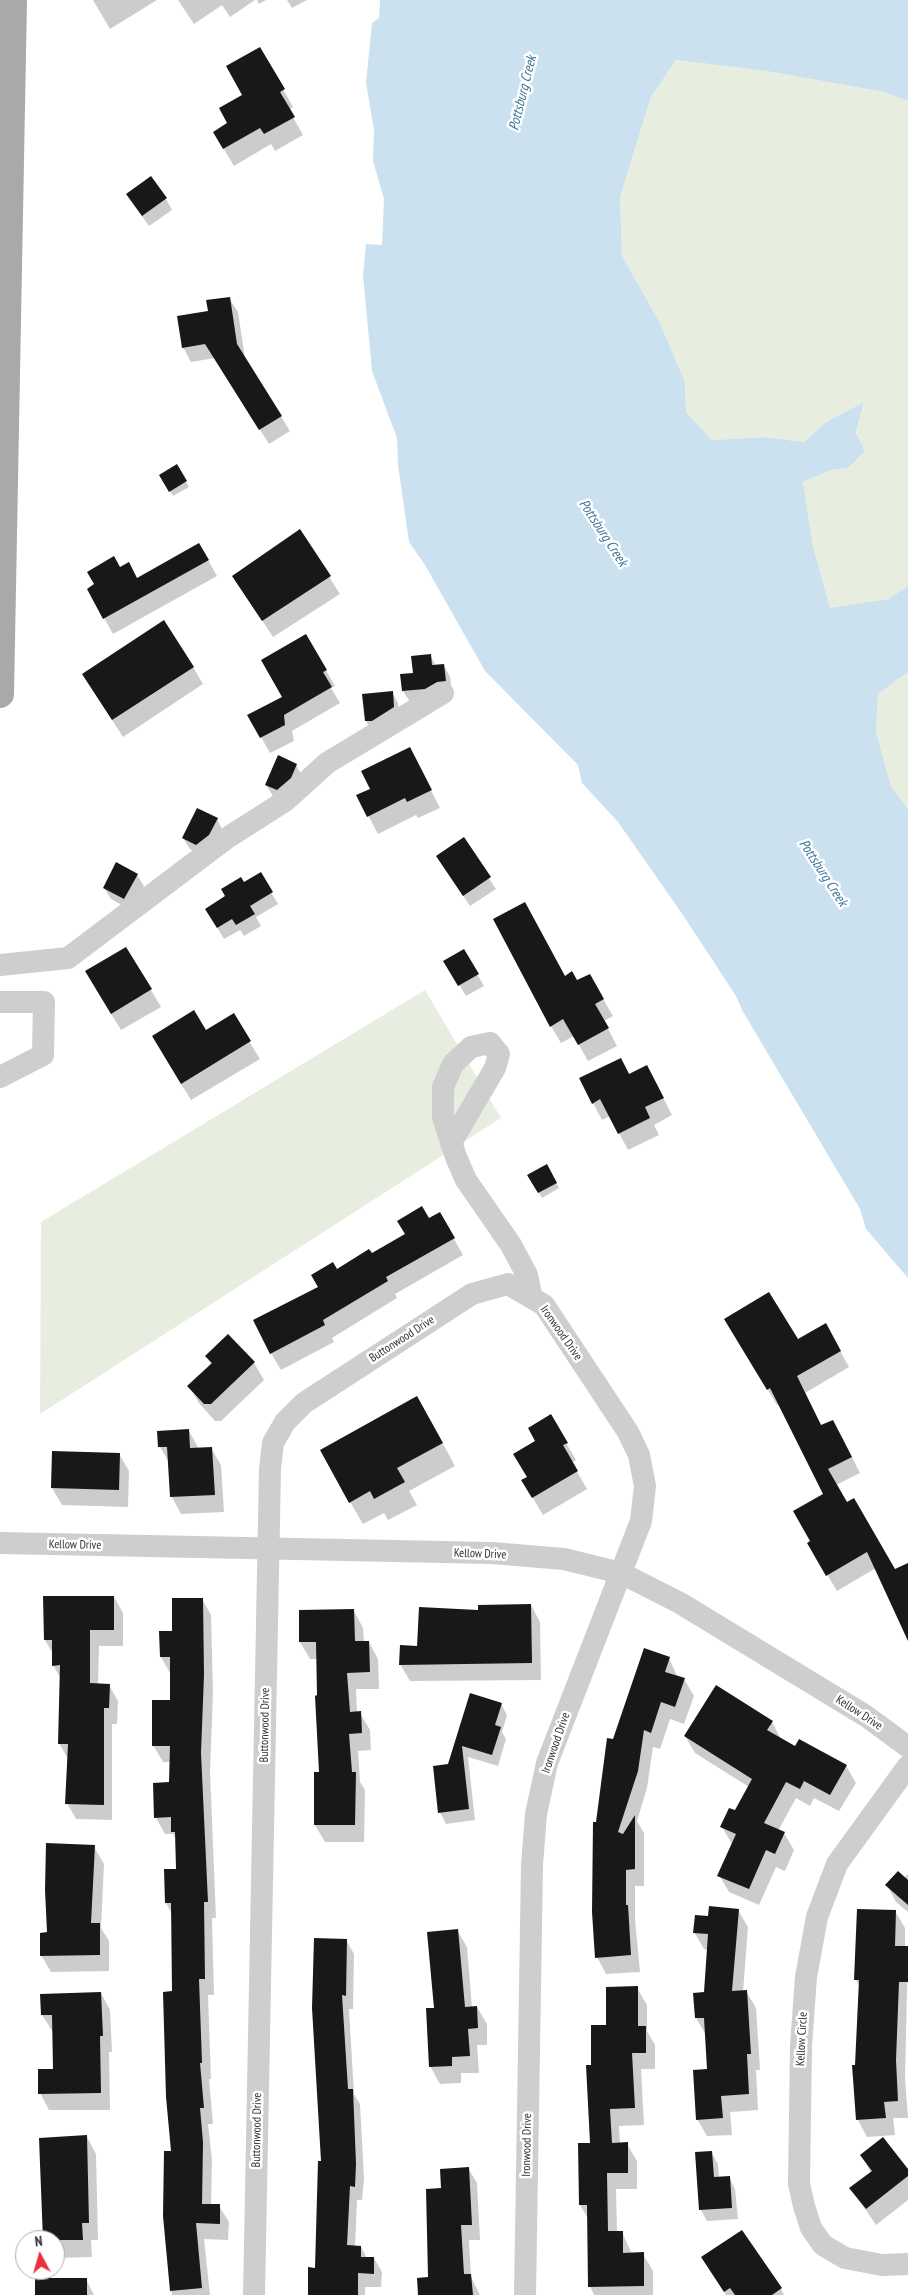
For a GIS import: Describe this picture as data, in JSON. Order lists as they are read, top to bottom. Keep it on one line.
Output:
{"streets":{"street":["Ironwood Drive","Buttonwood Drive","Kellow Drive","Kellow Circle"]},"crossings":[["Ironwood Drive","Buttonwood Drive"],["Ironwood Drive","Kellow Drive"],["Buttonwood Drive","Kellow Drive"]],"water":["Pottsburg Creek"],"north":"top"}
